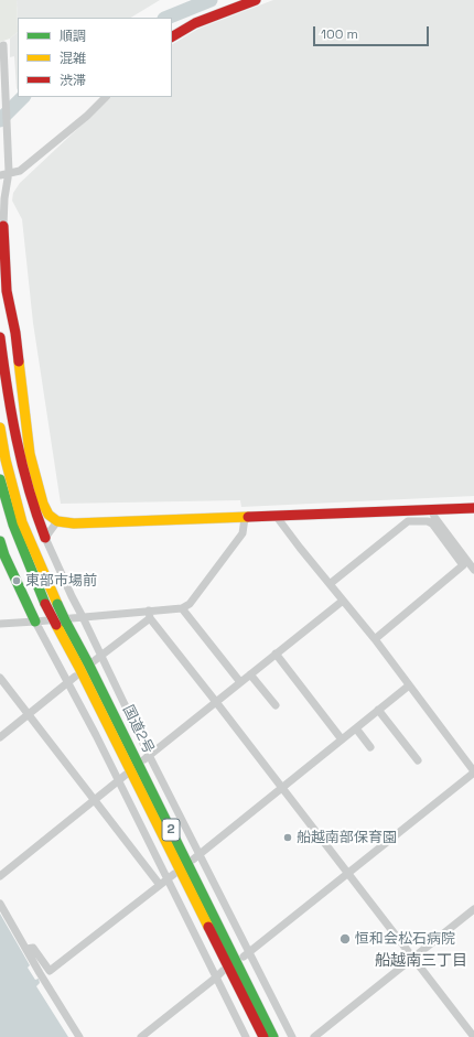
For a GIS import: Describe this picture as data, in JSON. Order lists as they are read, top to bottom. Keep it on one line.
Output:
{"streets":{"main road":["国道2号","2"]},"districts":["船越南三丁目"],"places":["東部市場前","船越南部保育園","恒和会松石病院"],"legend":["順調","混雑","渋滞"],"scale_bar":"100 m"}
